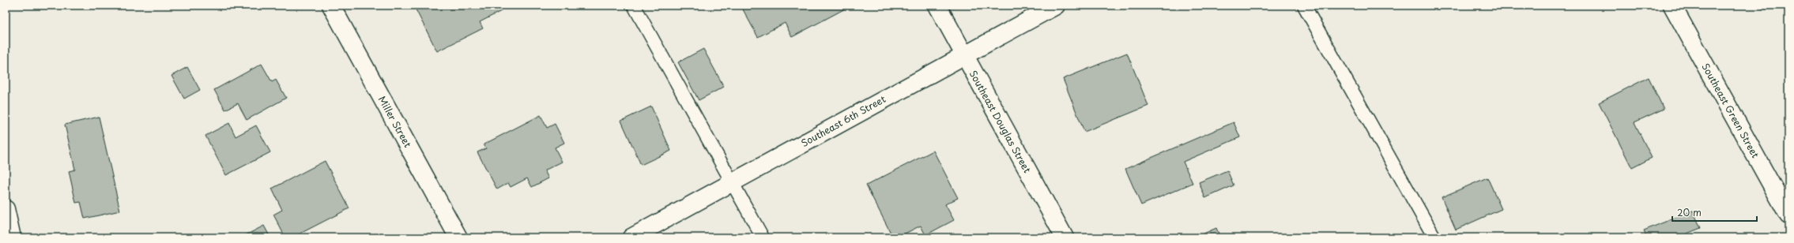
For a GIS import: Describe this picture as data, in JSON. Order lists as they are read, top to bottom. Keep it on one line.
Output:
{"streets":{"street":["Southeast Green Street","Southeast 6th Street","Miller Street","Southeast Douglas Street"]},"crossings":[["Southeast 6th Street","Southeast Douglas Street"]],"scale_bar":"20 m"}
